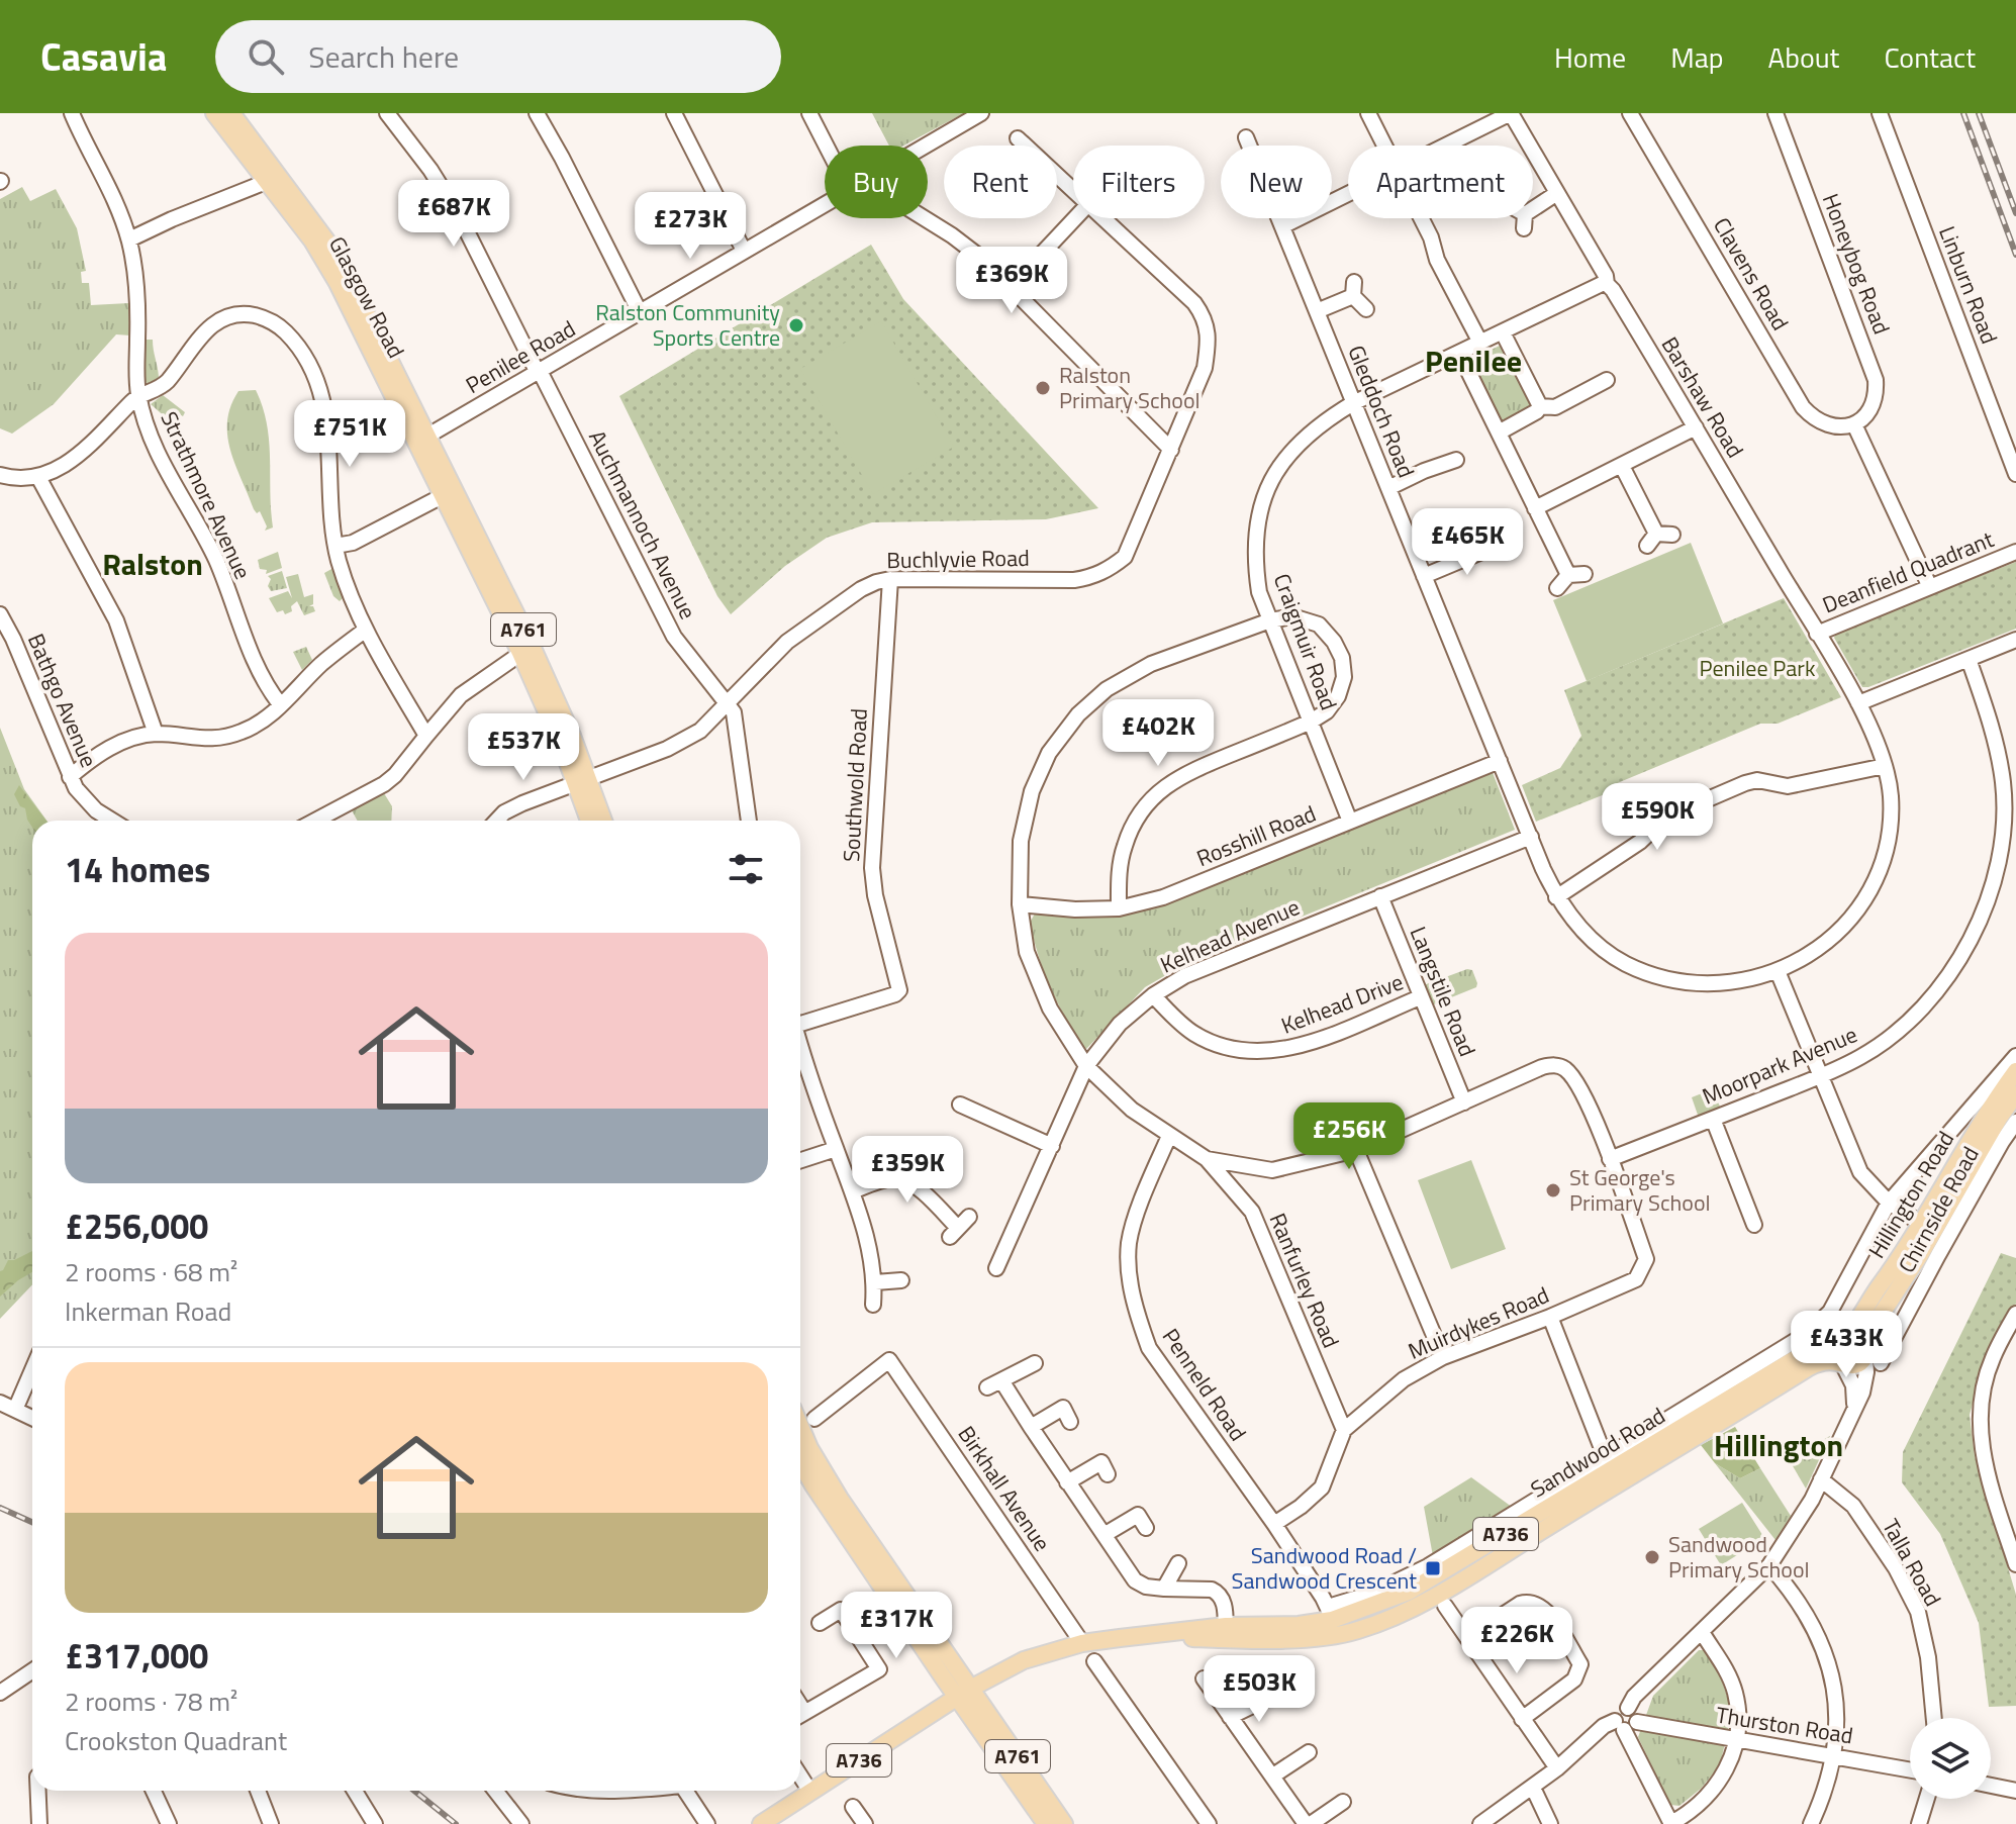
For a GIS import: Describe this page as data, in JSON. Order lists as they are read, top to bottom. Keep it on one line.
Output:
{"streets":{"main road":["Glasgow Road","A761","Hillington Road","Sandwood Road","A736"],"street":["Honeybog Road","Clavens Road","Linburn Road","Penilee Road","Barshaw Road","Gleddoch Road","Strathmore Avenue","Auchmannoch Avenue","Buchlyvie Road","Deanfield Quadrant","Craigmuir Road","Bathgo Avenue","Southwold Road","Rosshill Road","Kelhead Avenue","Langstile Road","Kelhead Drive","Moorpark Avenue","Chirnside Road","Ranfurley Road","Muirdykes Road","Penneld Road","Birkhall Avenue","Talla Road","Thurston Road"]},"crossings":[["Honeybog Road","Clavens Road"],["Glasgow Road","Penilee Road"],["Glasgow Road","Buchlyvie Road"],["Penilee Road","Auchmannoch Avenue"],["Barshaw Road","Gleddoch Road"],["Barshaw Road","Deanfield Quadrant"],["Barshaw Road","Craigmuir Road"],["Gleddoch Road","Craigmuir Road"],["Gleddoch Road","Rosshill Road"],["Gleddoch Road","Kelhead Avenue"],["Auchmannoch Avenue","Buchlyvie Road"],["Buchlyvie Road","Southwold Road"],["A761","Sandwood Road"],["A761","Birkhall Avenue"],["A761","A736"],["Craigmuir Road","Rosshill Road"],["Kelhead Avenue","Langstile Road"],["Kelhead Avenue","Kelhead Drive"],["Langstile Road","Kelhead Drive"],["Langstile Road","Muirdykes Road"],["Moorpark Avenue","Muirdykes Road"],["Hillington Road","Chirnside Road"],["Hillington Road","Sandwood Road"],["Chirnside Road","Sandwood Road"],["Chirnside Road","Talla Road"],["Chirnside Road","Thurston Road"],["Ranfurley Road","Muirdykes Road"],["Muirdykes Road","Penneld Road"],["Penneld Road","Sandwood Road"],["Sandwood Road","Birkhall Avenue"],["Sandwood Road","A736"]],"districts":["Penilee","Ralston","Hillington"],"parks":["Penilee Park"],"places":{"other":["Ralston Community Sports Centre","Ralston Primary School","St George's Primary School","Sandwood Primary School"],"transit":["Sandwood Road / Sandwood Crescent"]},"page":{"header":"Casavia","search":"Search here","nav":["Home","Map","About","Contact"],"chip":["Buy","Rent","Filters","New","Apartment"],"price":["£687K","£273K","£369K","£751K","£465K","£402K","£537K","£590K","£256K","£359K","£433K","£317K","£226K","£503K"],"heading":"14 homes","list":[{"name":"£256,000","note":"2 rooms · 68 m² · Inkerman Road"},{"name":"£317,000","note":"2 rooms · 78 m² · Crookston Quadrant"}]}}
